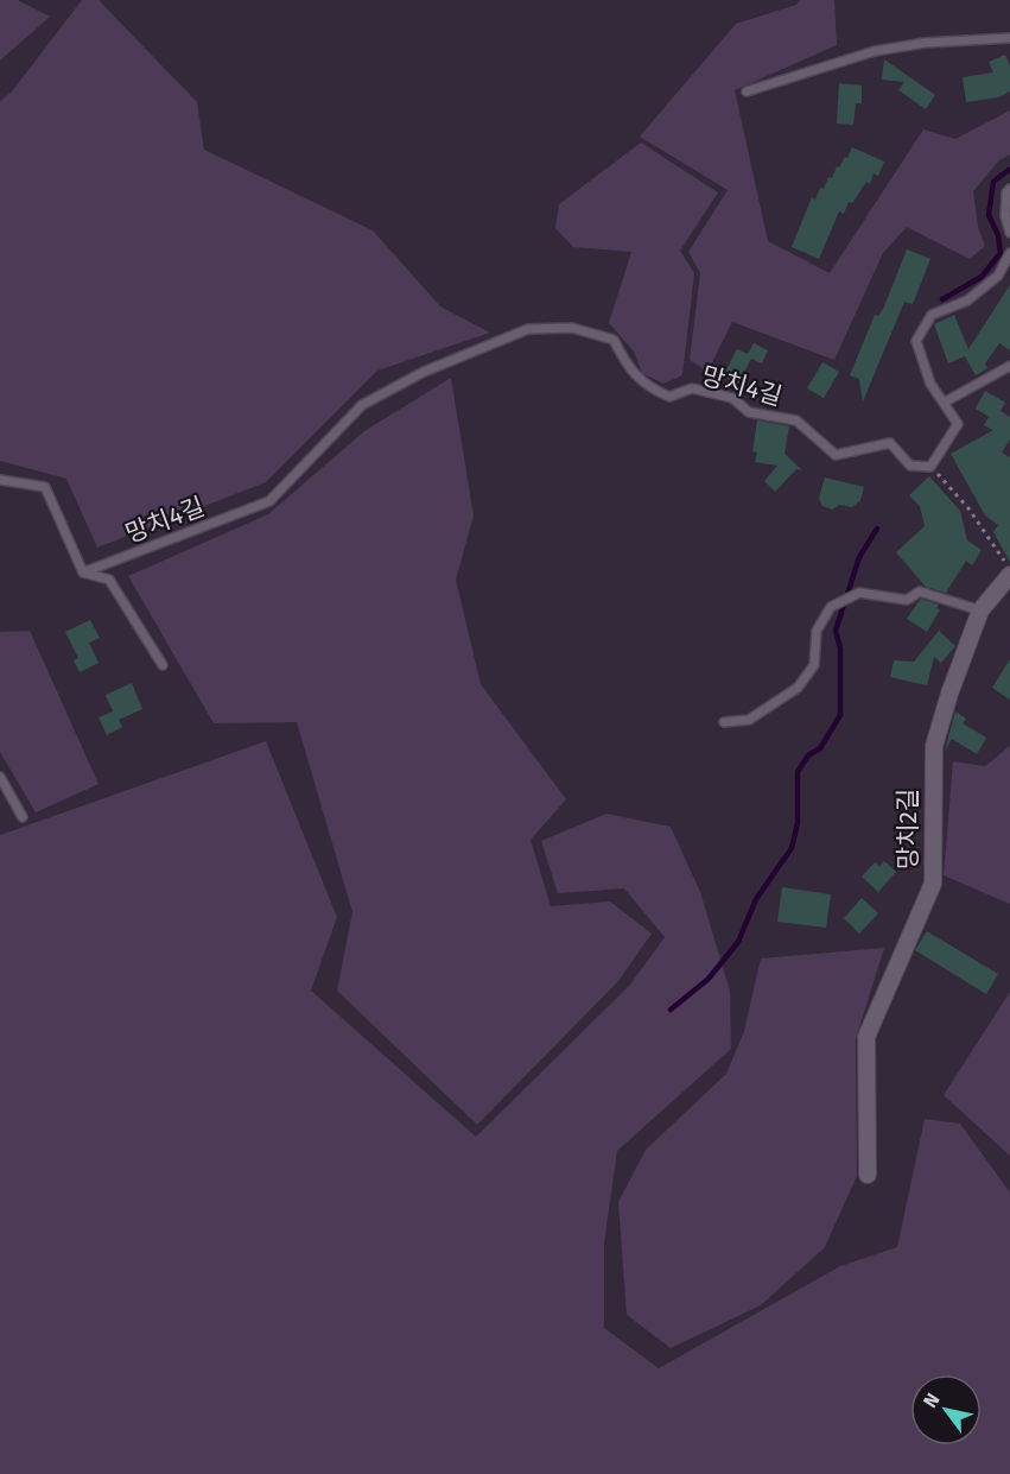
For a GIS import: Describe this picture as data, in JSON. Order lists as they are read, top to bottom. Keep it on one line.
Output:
{"streets":{"street":["망치2길"],"lane":["망치4길"]},"north":"top left"}
